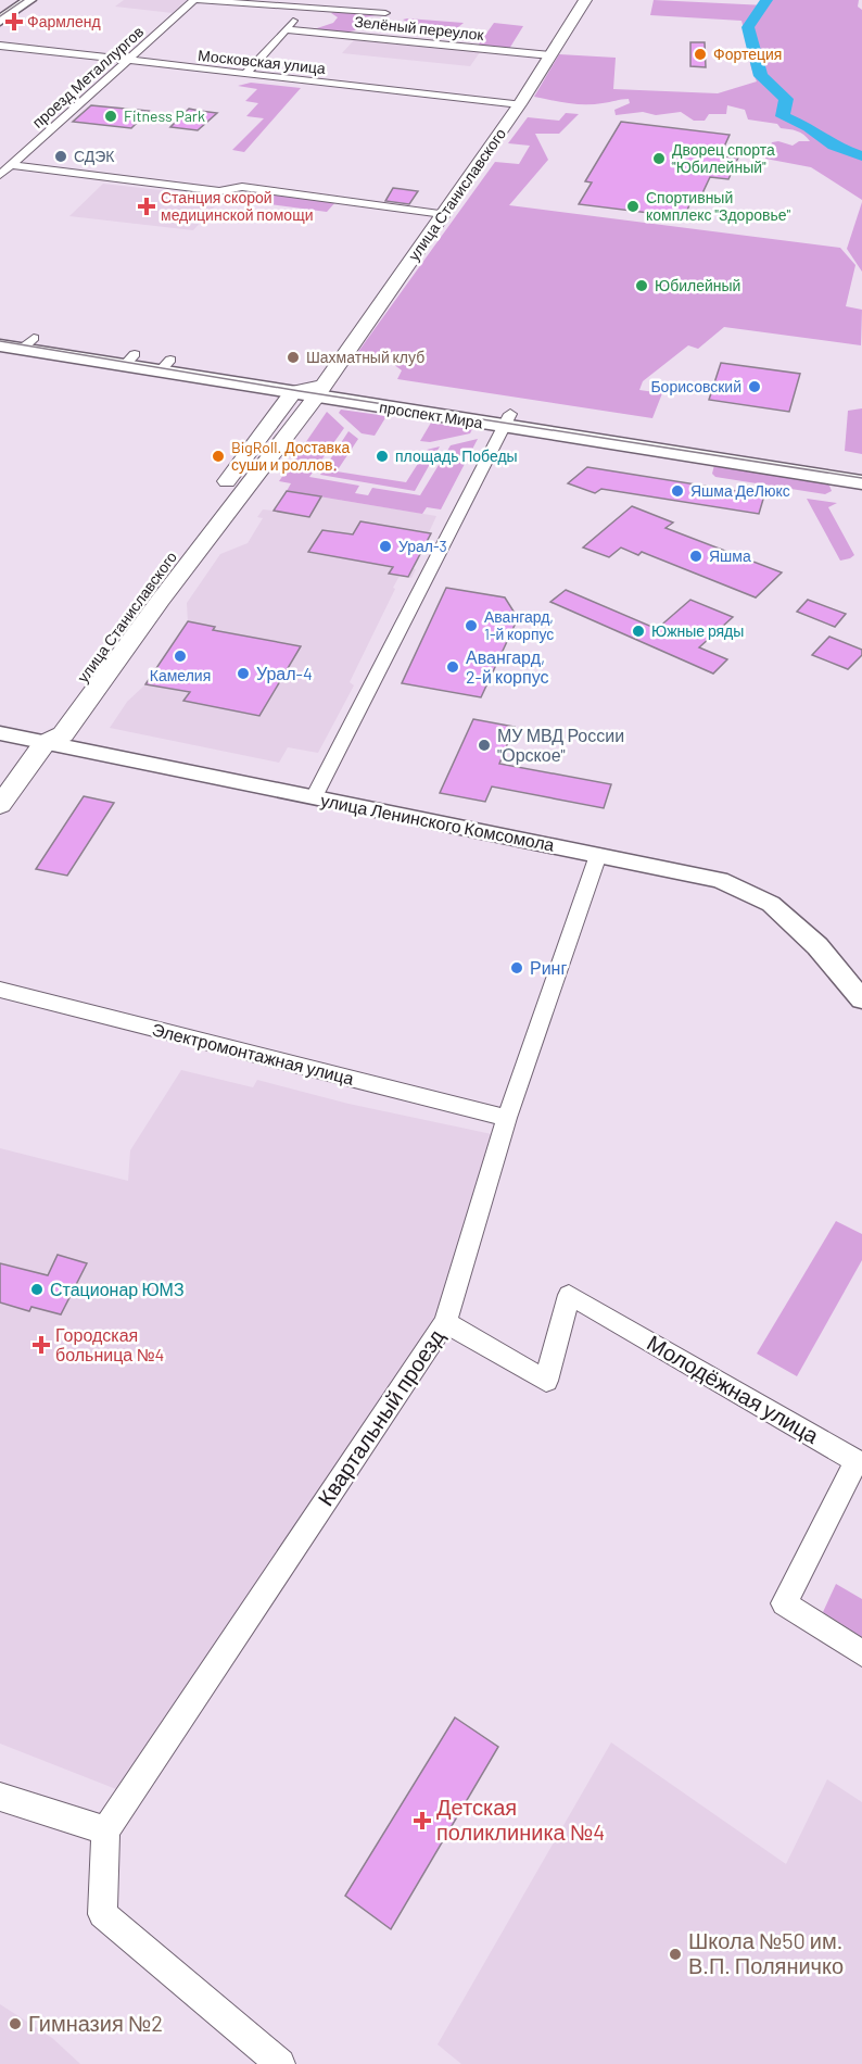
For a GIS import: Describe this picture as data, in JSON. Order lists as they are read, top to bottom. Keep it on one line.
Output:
{"streets":{"main road":["улица Станиславского","проспект Мира"],"street":["Зелёный переулок","Московская улица","проезд Металлургов","улица Ленинского Комсомола","Электромонтажная улица","Молодёжная улица","Квартальный проезд"]},"crossings":[["Зелёный переулок","проезд Металлургов"],["Зелёный переулок","улица Станиславского"],["Московская улица","проезд Металлургов"],["Московская улица","улица Станиславского"],["улица Станиславского","проспект Мира"],["улица Станиславского","улица Ленинского Комсомола"],["улица Ленинского Комсомола","Квартальный проезд"],["Электромонтажная улица","Квартальный проезд"],["Молодёжная улица","Квартальный проезд"]],"places":{"health":["Фармленд","Станция скорой медицинской помощи","Городская больница №4","Детская поликлиника №4"],"other":["Фортеция","Fitness Park","СДЭК","Дворец спорта \"Юбилейный\"","Спортивный комплекс \"Здоровье\"","Юбилейный","Шахматный клуб","Борисовский","BigRoll. Доставка суши и роллов.","площадь Победы","Яшма ДеЛюкс","Урал-3","Яшма","Авангард, 1-й корпус","Южные ряды","Камелия","Авангард, 2-й корпус","Урал-4","МУ МВД России \"Орское\"","Ринг","Стационар ЮМЗ","Школа №50 им. В.П. Поляничко","Гимназия №2"]}}
